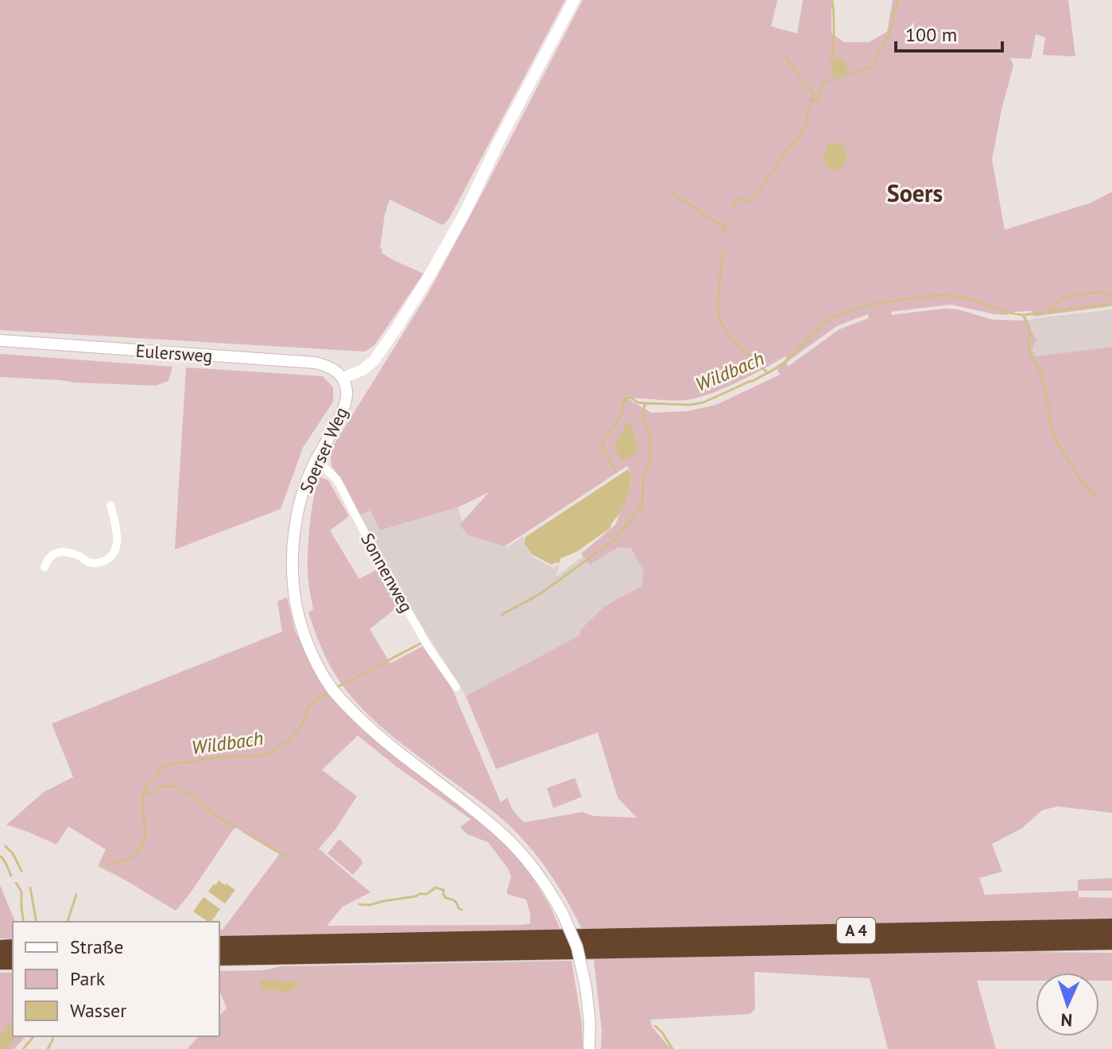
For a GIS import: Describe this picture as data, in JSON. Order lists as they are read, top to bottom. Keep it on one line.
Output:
{"streets":{"highway":["A 4"],"main road":["Eulersweg","Soerser Weg"],"street":["Sonnenweg"]},"crossings":[["Eulersweg","Soerser Weg"],["Soerser Weg","Sonnenweg"]],"districts":["Soers"],"water":["Wildbach"],"legend":["Straße","Park","Wasser"],"scale_bar":"100 m","north":"bottom"}
